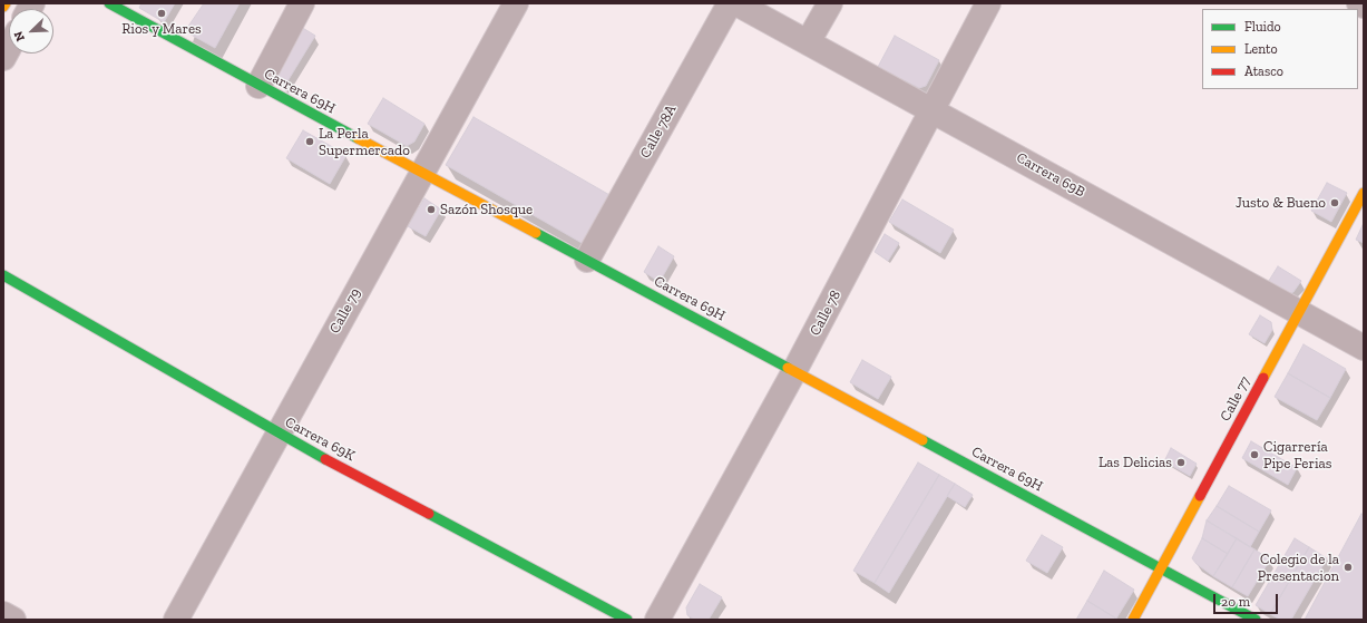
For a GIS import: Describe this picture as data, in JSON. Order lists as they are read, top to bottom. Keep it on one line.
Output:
{"streets":{"main road":["Carrera 69H","Calle 77","Carrera 69K"],"street":["Calle 78A","Carrera 69B","Calle 79","Calle 78"]},"crossings":[["Carrera 69H","Calle 78A"],["Carrera 69H","Calle 79"],["Carrera 69H","Calle 78"],["Carrera 69H","Calle 77"],["Carrera 69B","Calle 78"],["Carrera 69B","Calle 77"],["Calle 79","Carrera 69K"]],"places":["Rios y Mares","La Perla Supermercado","Justo & Bueno","Sazón Shosque","Cigarrería Pipe Ferias","Las Delicias","Colegio de la Presentacion"],"legend":["Fluido","Lento","Atasco"],"scale_bar":"20 m","north":"bottom left"}
